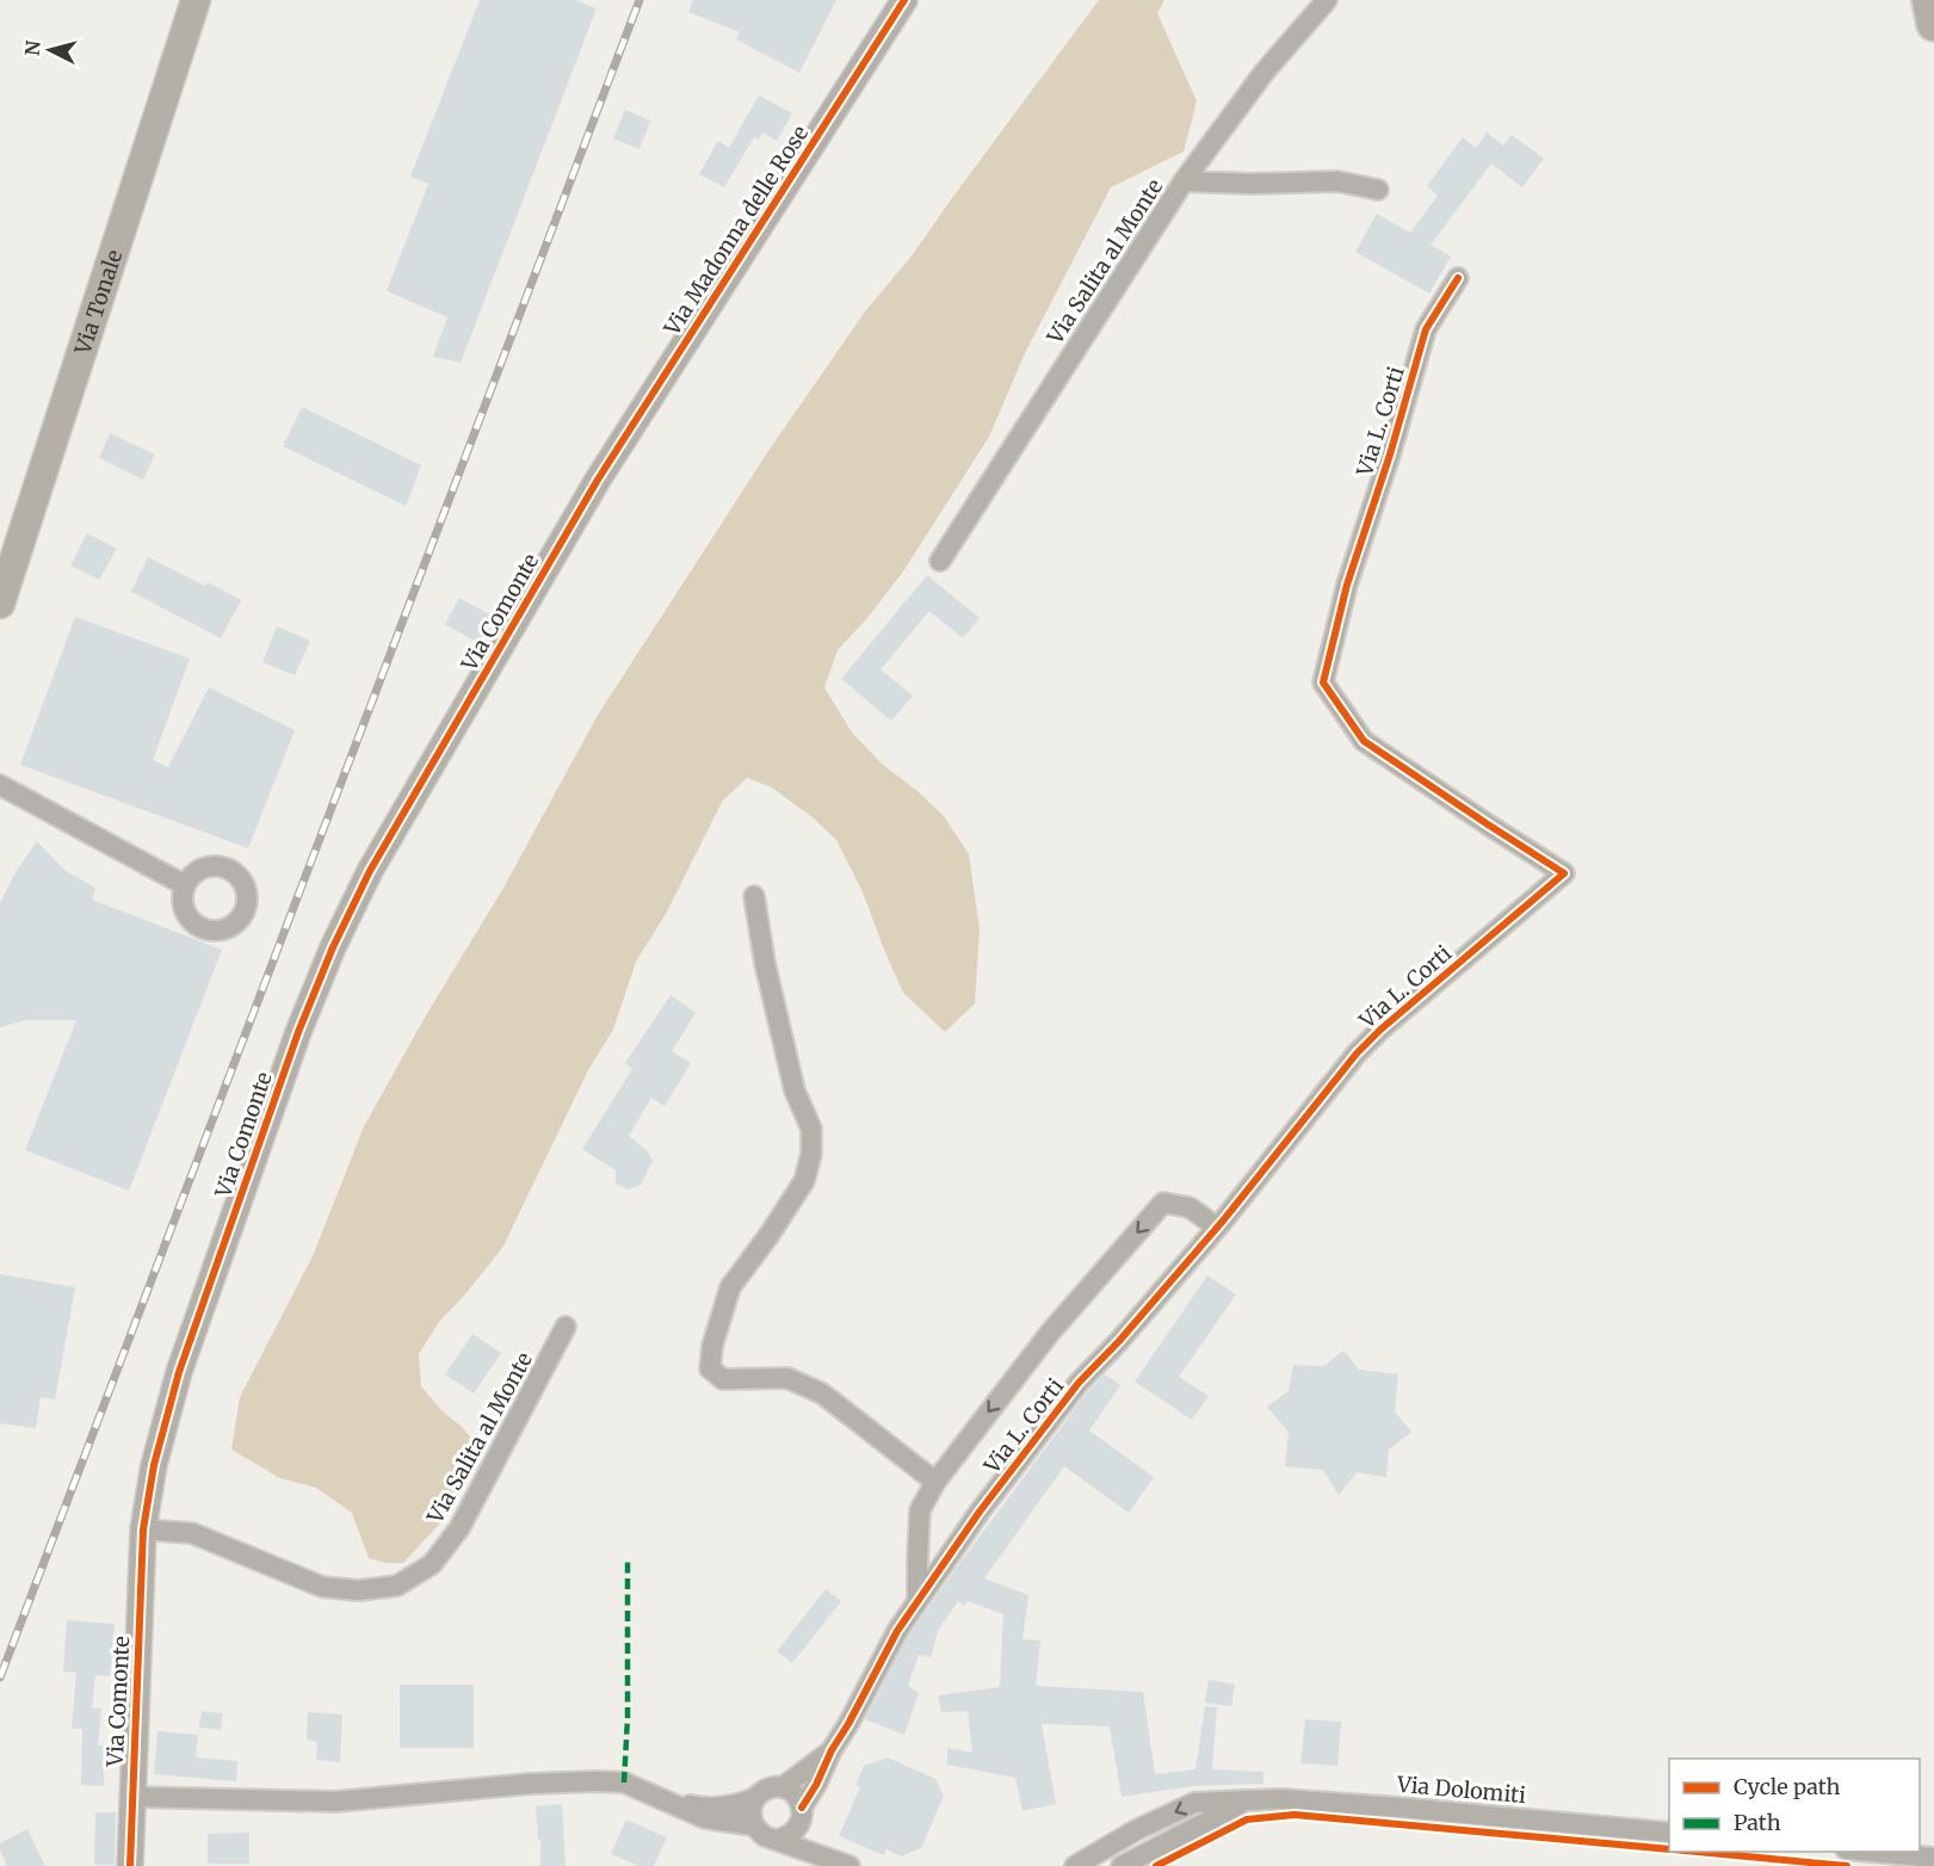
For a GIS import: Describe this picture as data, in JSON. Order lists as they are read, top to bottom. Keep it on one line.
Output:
{"streets":{"main road":["Via Tonale"],"street":["Via Madonna delle Rose","Via Salita al Monte","Via L. Corti","Via Comonte","Via Dolomiti"]},"crossings":[["Via Madonna delle Rose","Via Comonte"],["Via Salita al Monte","Via Comonte"]],"legend":["Cycle path","Path"],"north":"left"}
